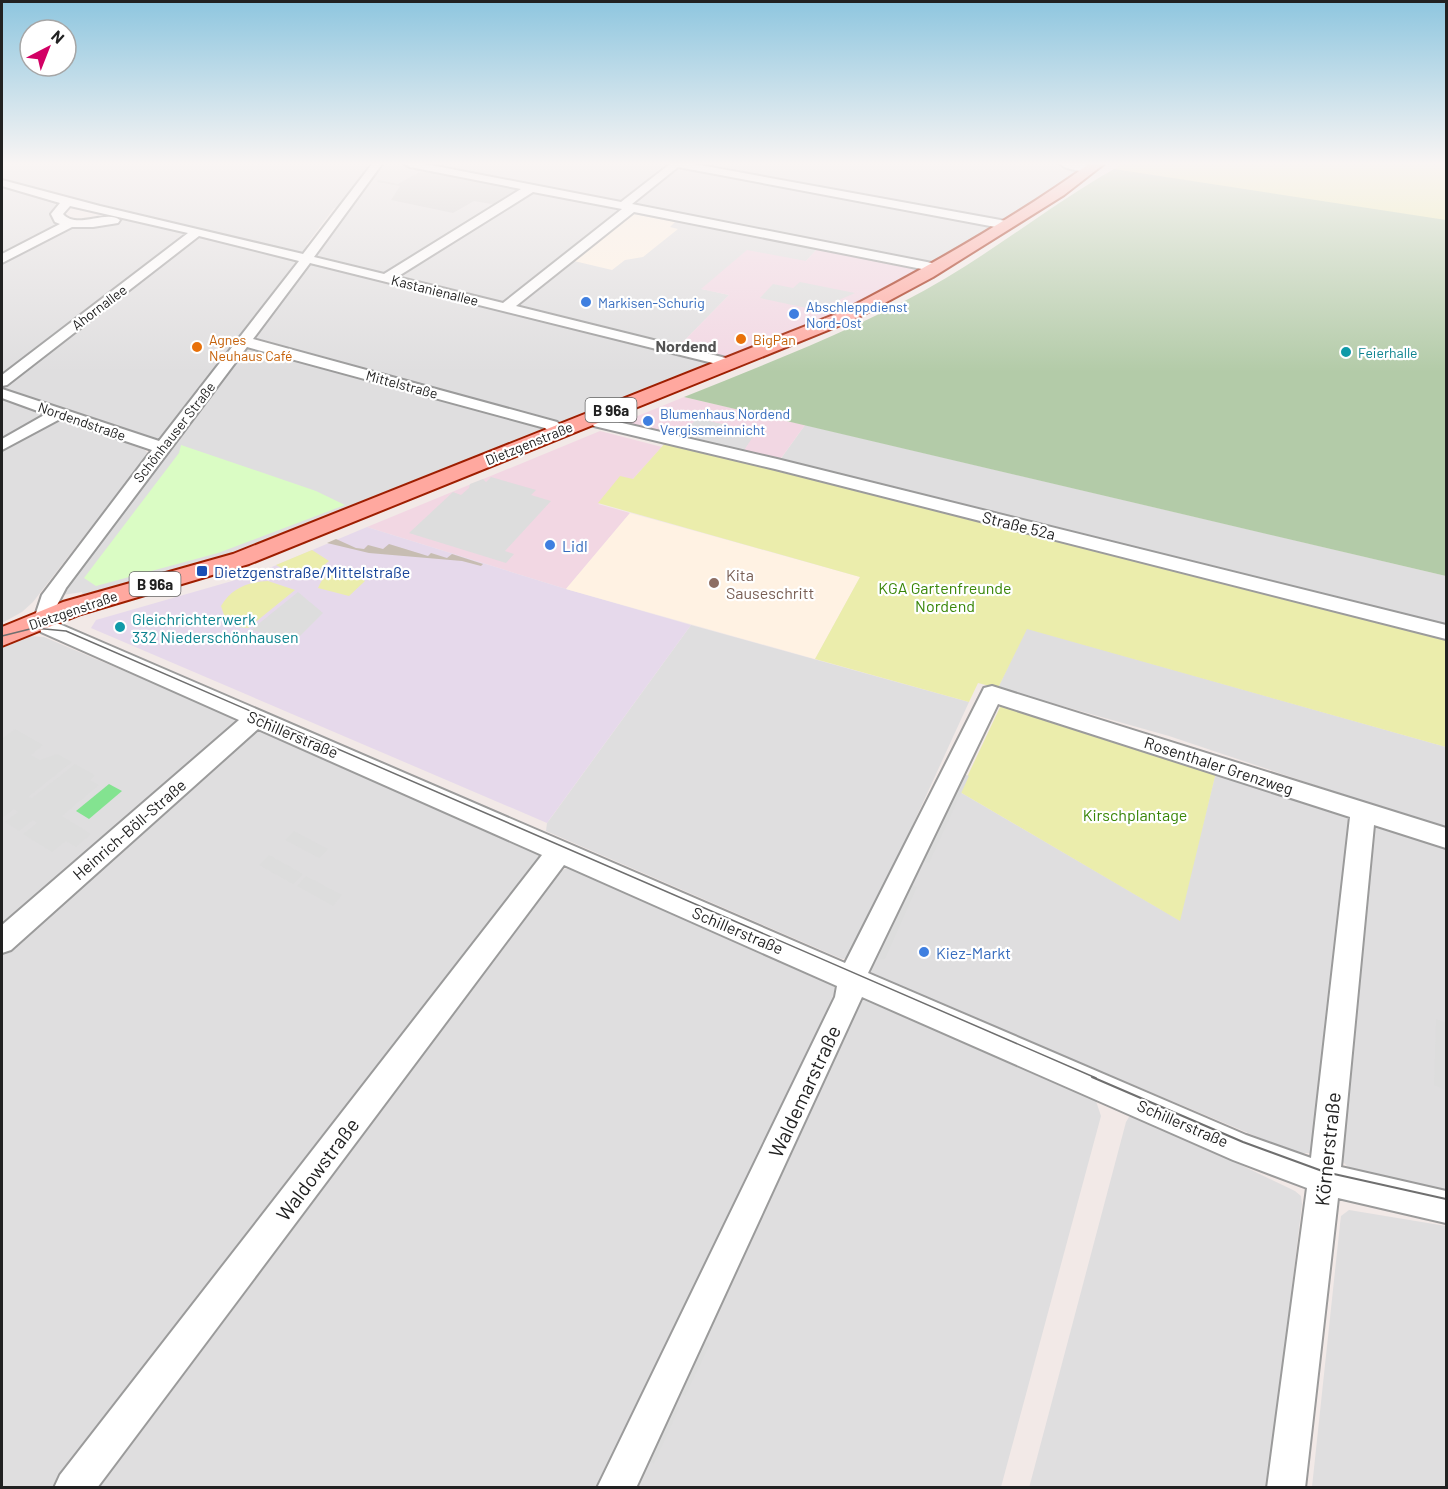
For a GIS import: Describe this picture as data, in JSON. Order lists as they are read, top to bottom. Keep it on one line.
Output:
{"streets":{"main road":["B 96a","Dietzgenstraße"],"street":["Kastanienallee","Ahornallee","Mittelstraße","Nordendstraße","Schönhauser Straße","Straße 52a","Schillerstraße","Rosenthaler Grenzweg","Heinrich-Böll-Straße","Waldemarstraße","Körnerstraße","Waldowstraße"]},"crossings":[["Kastanienallee","Schönhauser Straße"],["Kastanienallee","Dietzgenstraße"],["Mittelstraße","Schönhauser Straße"],["Mittelstraße","Dietzgenstraße"],["Nordendstraße","Schönhauser Straße"],["Schönhauser Straße","Dietzgenstraße"],["Schönhauser Straße","Schillerstraße"],["Dietzgenstraße","Straße 52a"],["Dietzgenstraße","Schillerstraße"],["Schillerstraße","Heinrich-Böll-Straße"],["Schillerstraße","Waldemarstraße"],["Schillerstraße","Körnerstraße"],["Schillerstraße","Waldowstraße"],["Rosenthaler Grenzweg","Waldemarstraße"],["Rosenthaler Grenzweg","Körnerstraße"]],"districts":["Nordend"],"parks":["KGA Gartenfreunde Nordend","Kirschplantage"],"places":{"other":["Markisen-Schurig","Abschleppdienst Nord-Ost","BigPan","Agnes Neuhaus Café","Feierhalle","Blumenhaus Nordend Vergissmeinnicht","Lidl","Kita Sauseschritt","Gleichrichterwerk 332 Niederschönhausen","Kiez-Markt"],"transit":["Dietzgenstraße/Mittelstraße"]},"north":"top right"}
